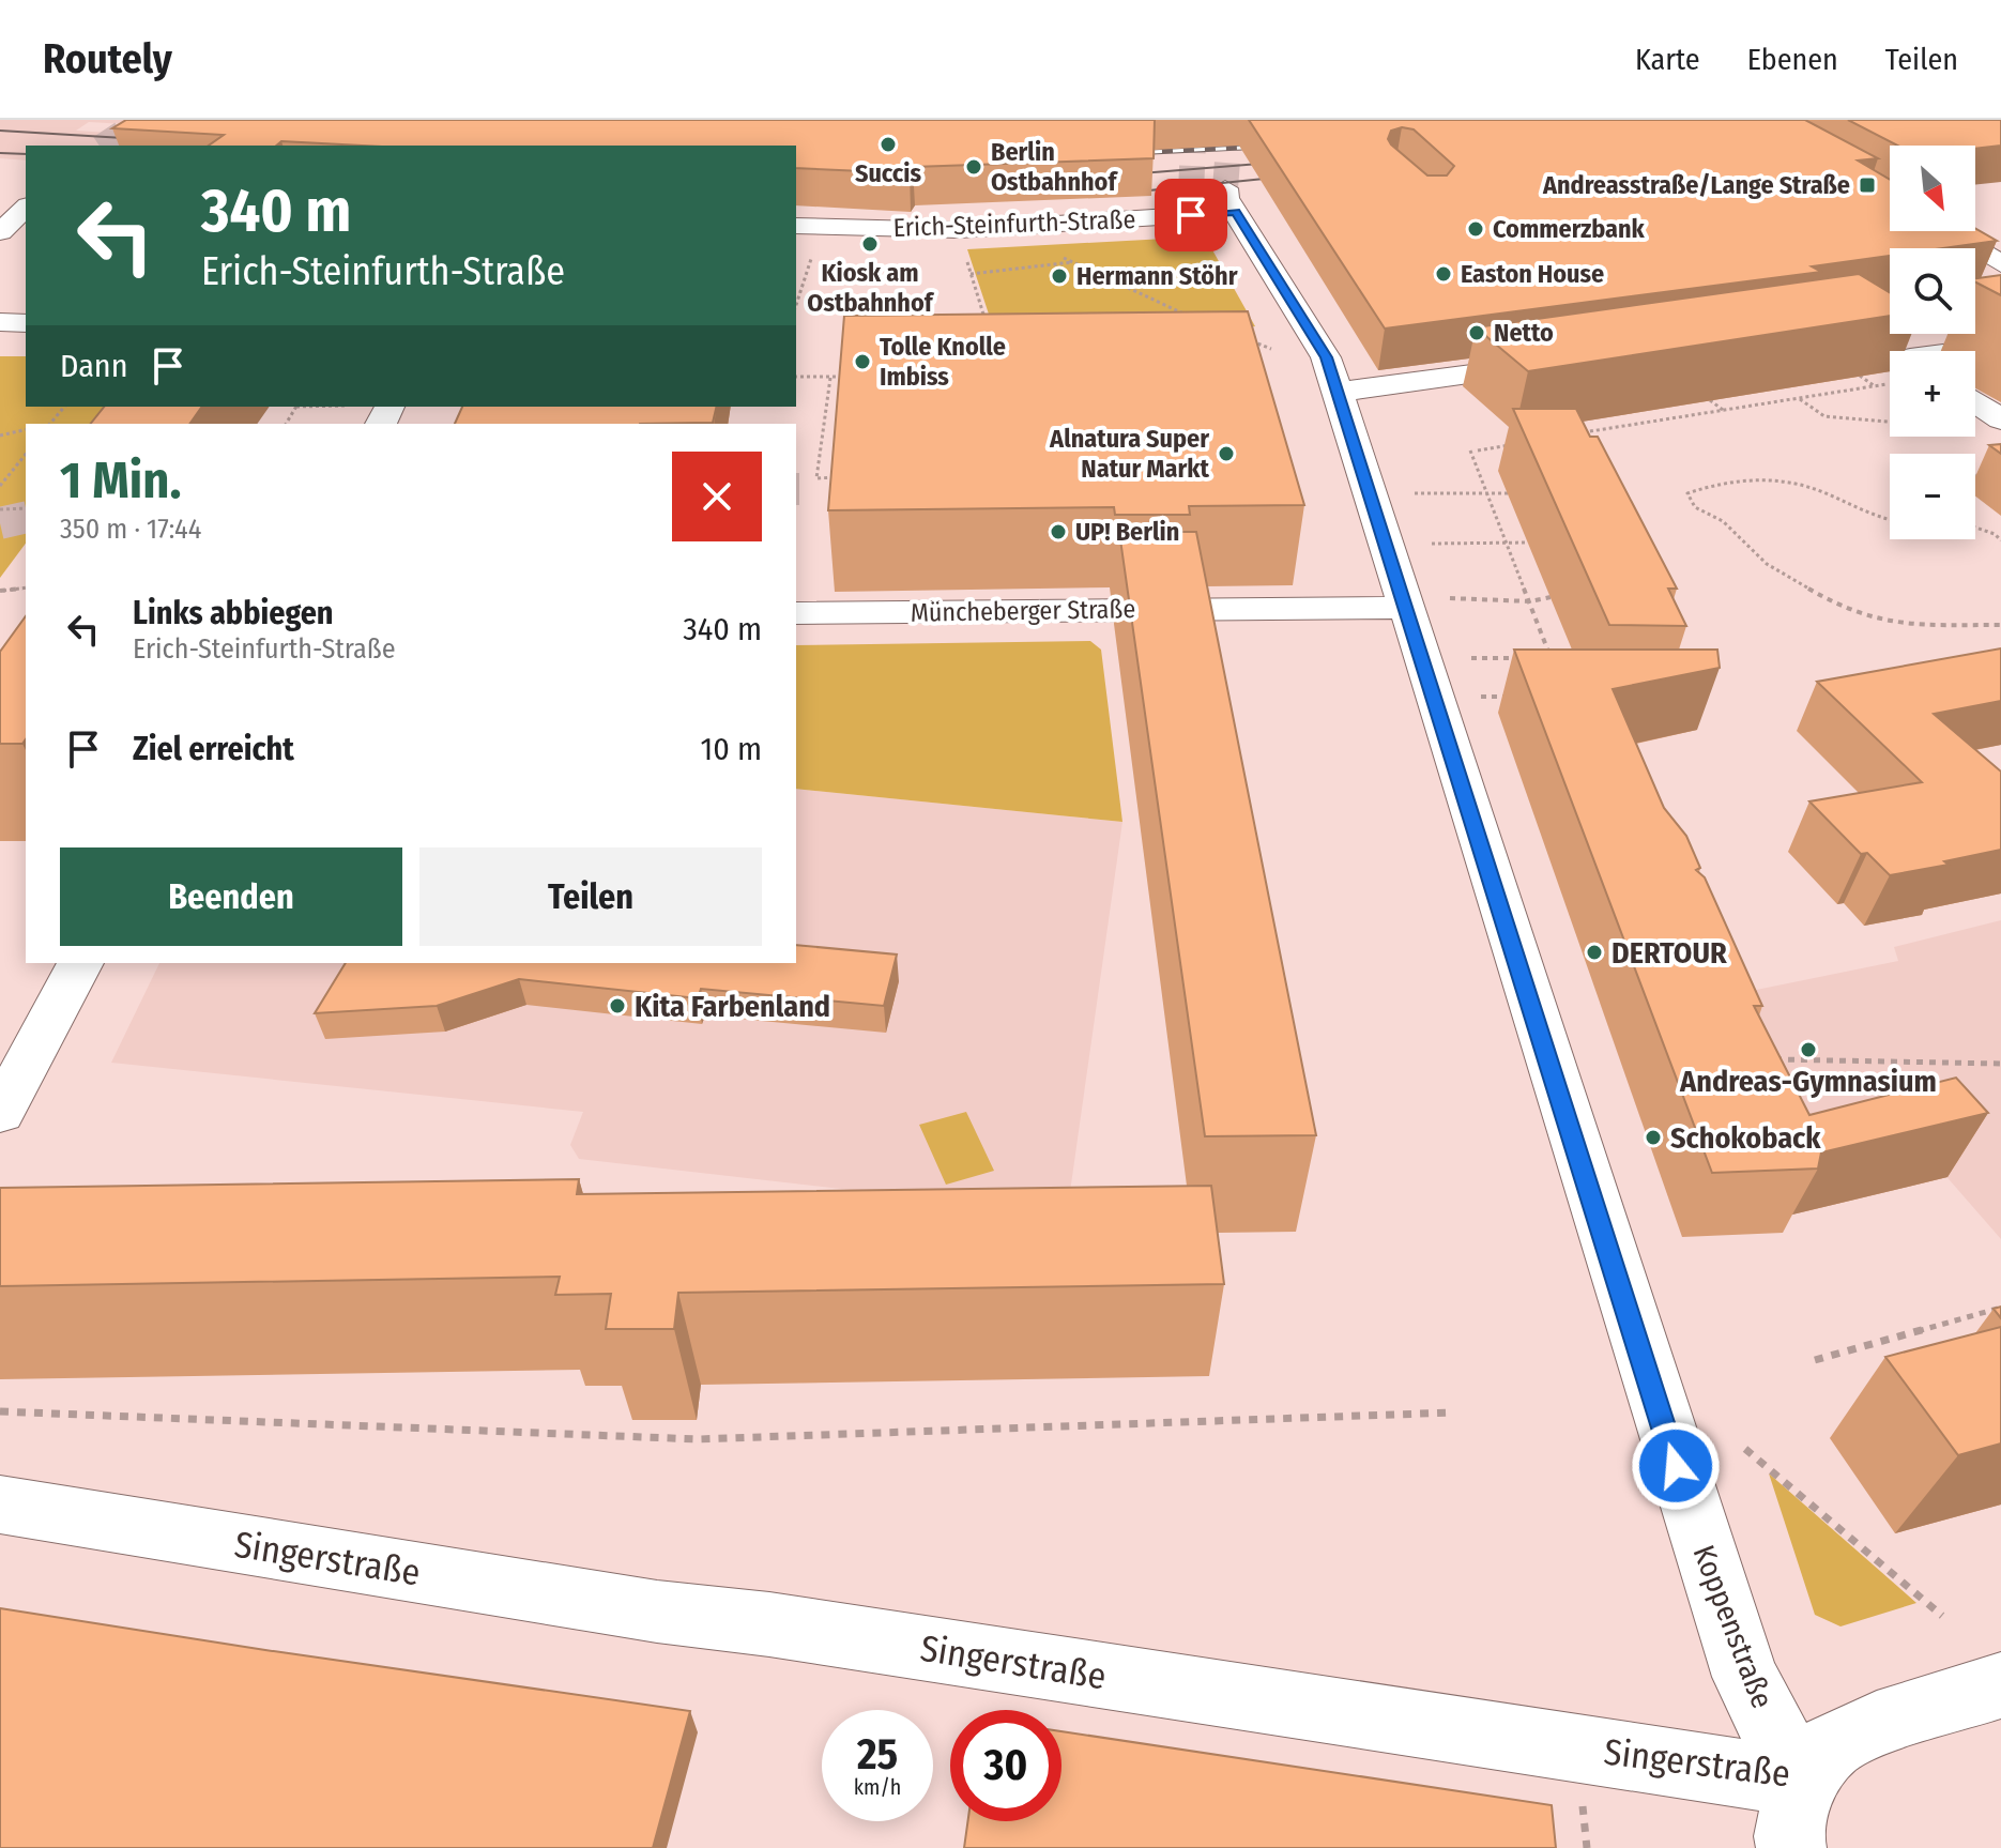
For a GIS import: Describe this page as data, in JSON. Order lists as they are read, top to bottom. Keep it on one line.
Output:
{"streets":{"street":["Erich-Steinfurth-Straße","Müncheberger Straße","Singerstraße","Koppenstraße"]},"crossings":[["Erich-Steinfurth-Straße","Koppenstraße"],["Müncheberger Straße","Koppenstraße"],["Singerstraße","Koppenstraße"]],"places":{"other":["Succis","Berlin Ostbahnhof","Commerzbank","Kiosk am Ostbahnhof","Easton House","Hermann Stöhr","Netto","Tolle Knolle Imbiss","Alnatura Super Natur Markt","UP! Berlin","DERTOUR","Kita Farbenland","Andreas-Gymnasium","Schokoback"],"transit":["Andreasstraße/Lange Straße"]},"north":"bottom right","page":{"header":"Routely","nav":["Karte","Ebenen","Teilen"],"map_buttons":["+","−"],"turn":["340 m","Erich-Steinfurth-Straße"],"then":"Dann","heading":["1 Min.","350 m · 17:44"],"list":[{"name":"Links abbiegen","note":"Erich-Steinfurth-Straße","value":"340 m"},{"name":"Ziel erreicht","value":"10 m"}],"buttons":["Beenden","Teilen"],"speed":"25 km/h","limit":"30"}}
